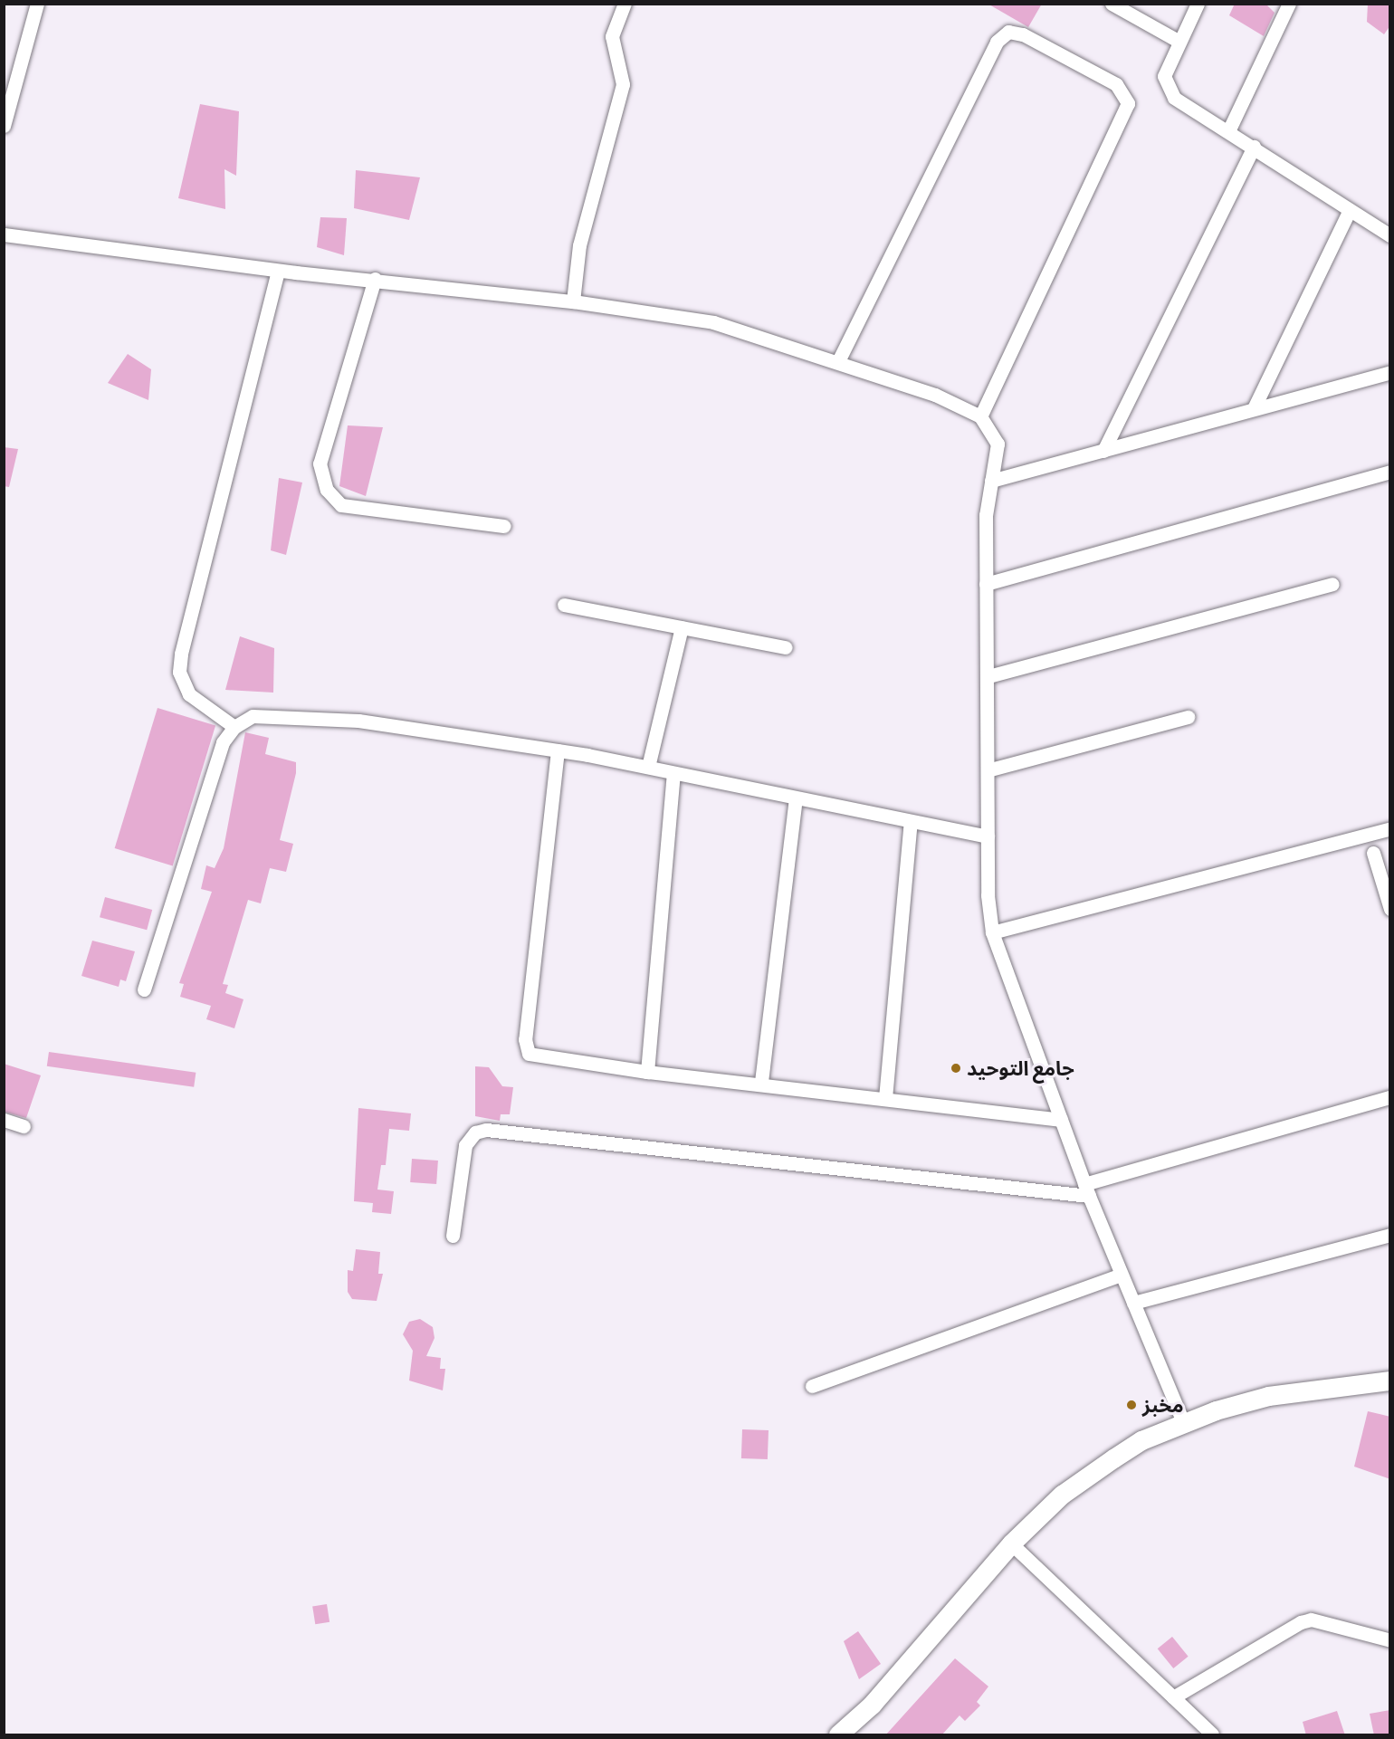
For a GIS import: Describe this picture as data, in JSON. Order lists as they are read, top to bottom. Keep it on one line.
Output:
{"places":["جامع التوحيد","مخبز"]}
